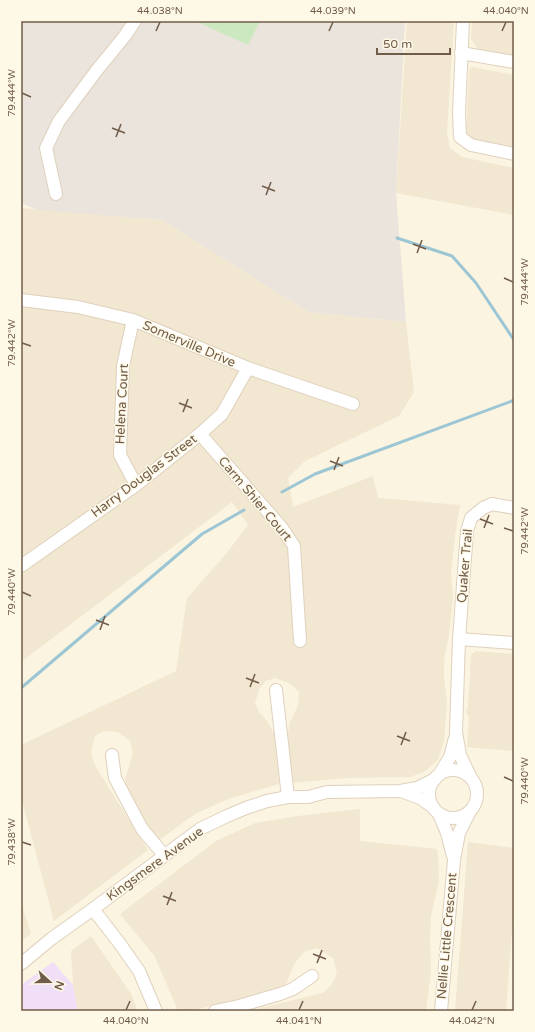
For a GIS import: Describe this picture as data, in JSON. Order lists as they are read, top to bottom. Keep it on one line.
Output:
{"streets":{"street":["Somerville Drive","Helena Court","Harry Douglas Street","Carm Shier Court","Quaker Trail","Kingsmere Avenue","Nellie Little Crescent"]},"crossings":[["Somerville Drive","Helena Court"],["Somerville Drive","Harry Douglas Street"],["Helena Court","Harry Douglas Street"],["Harry Douglas Street","Carm Shier Court"],["Quaker Trail","Kingsmere Avenue"],["Quaker Trail","Nellie Little Crescent"],["Kingsmere Avenue","Nellie Little Crescent"]],"scale_bar":"50 m","north":"right","coordinates":["44.038°N","44.039°N","44.040°N","79.444°W","79.442°W","79.440°W","79.438°W","44.041°N","44.042°N"]}
